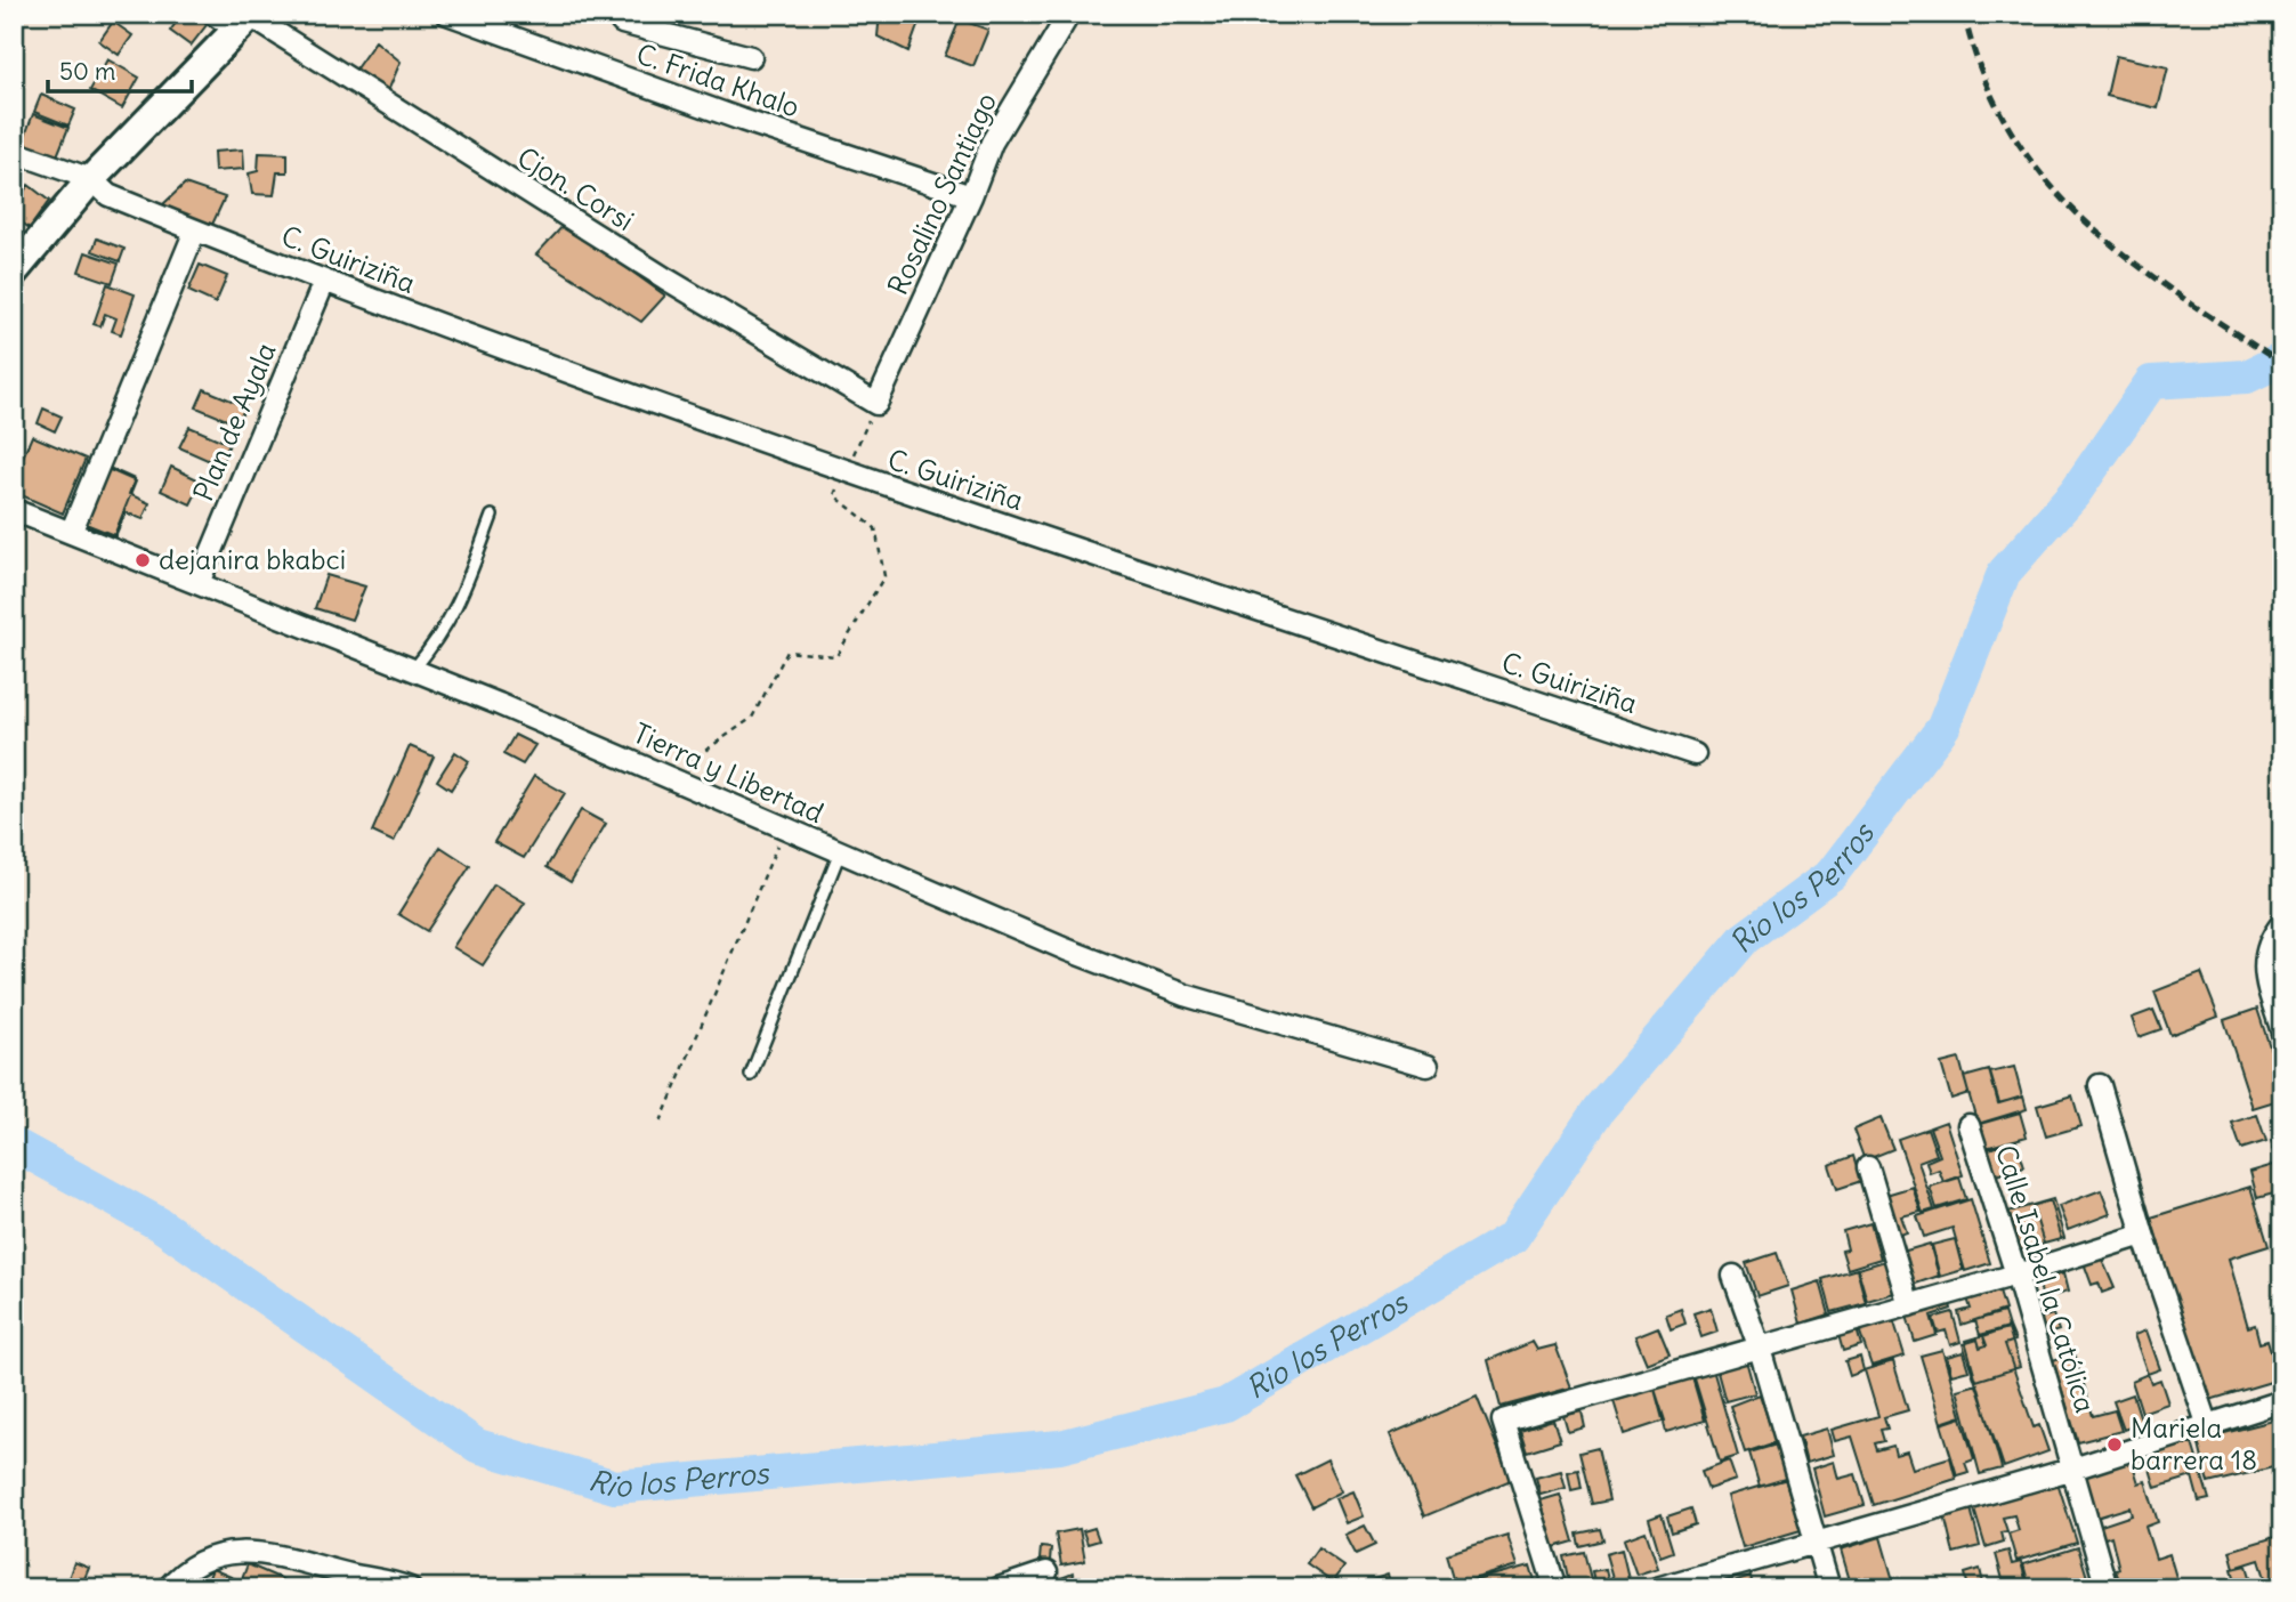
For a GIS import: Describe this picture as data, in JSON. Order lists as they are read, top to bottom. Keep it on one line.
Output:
{"streets":{"street":["C. Frida Khalo","Cjon. Corsi","Rosalino Santiago","C. Guiriziña","Plan de Ayala","Tierra y Libertad","Calle Isabel la Católica"]},"crossings":[["C. Frida Khalo","Rosalino Santiago"],["Cjon. Corsi","Rosalino Santiago"],["C. Guiriziña","Plan de Ayala"],["Plan de Ayala","Tierra y Libertad"]],"water":["Rio los Perros"],"places":["dejanira bkabci","Mariela barrera 18"],"scale_bar":"50 m"}
